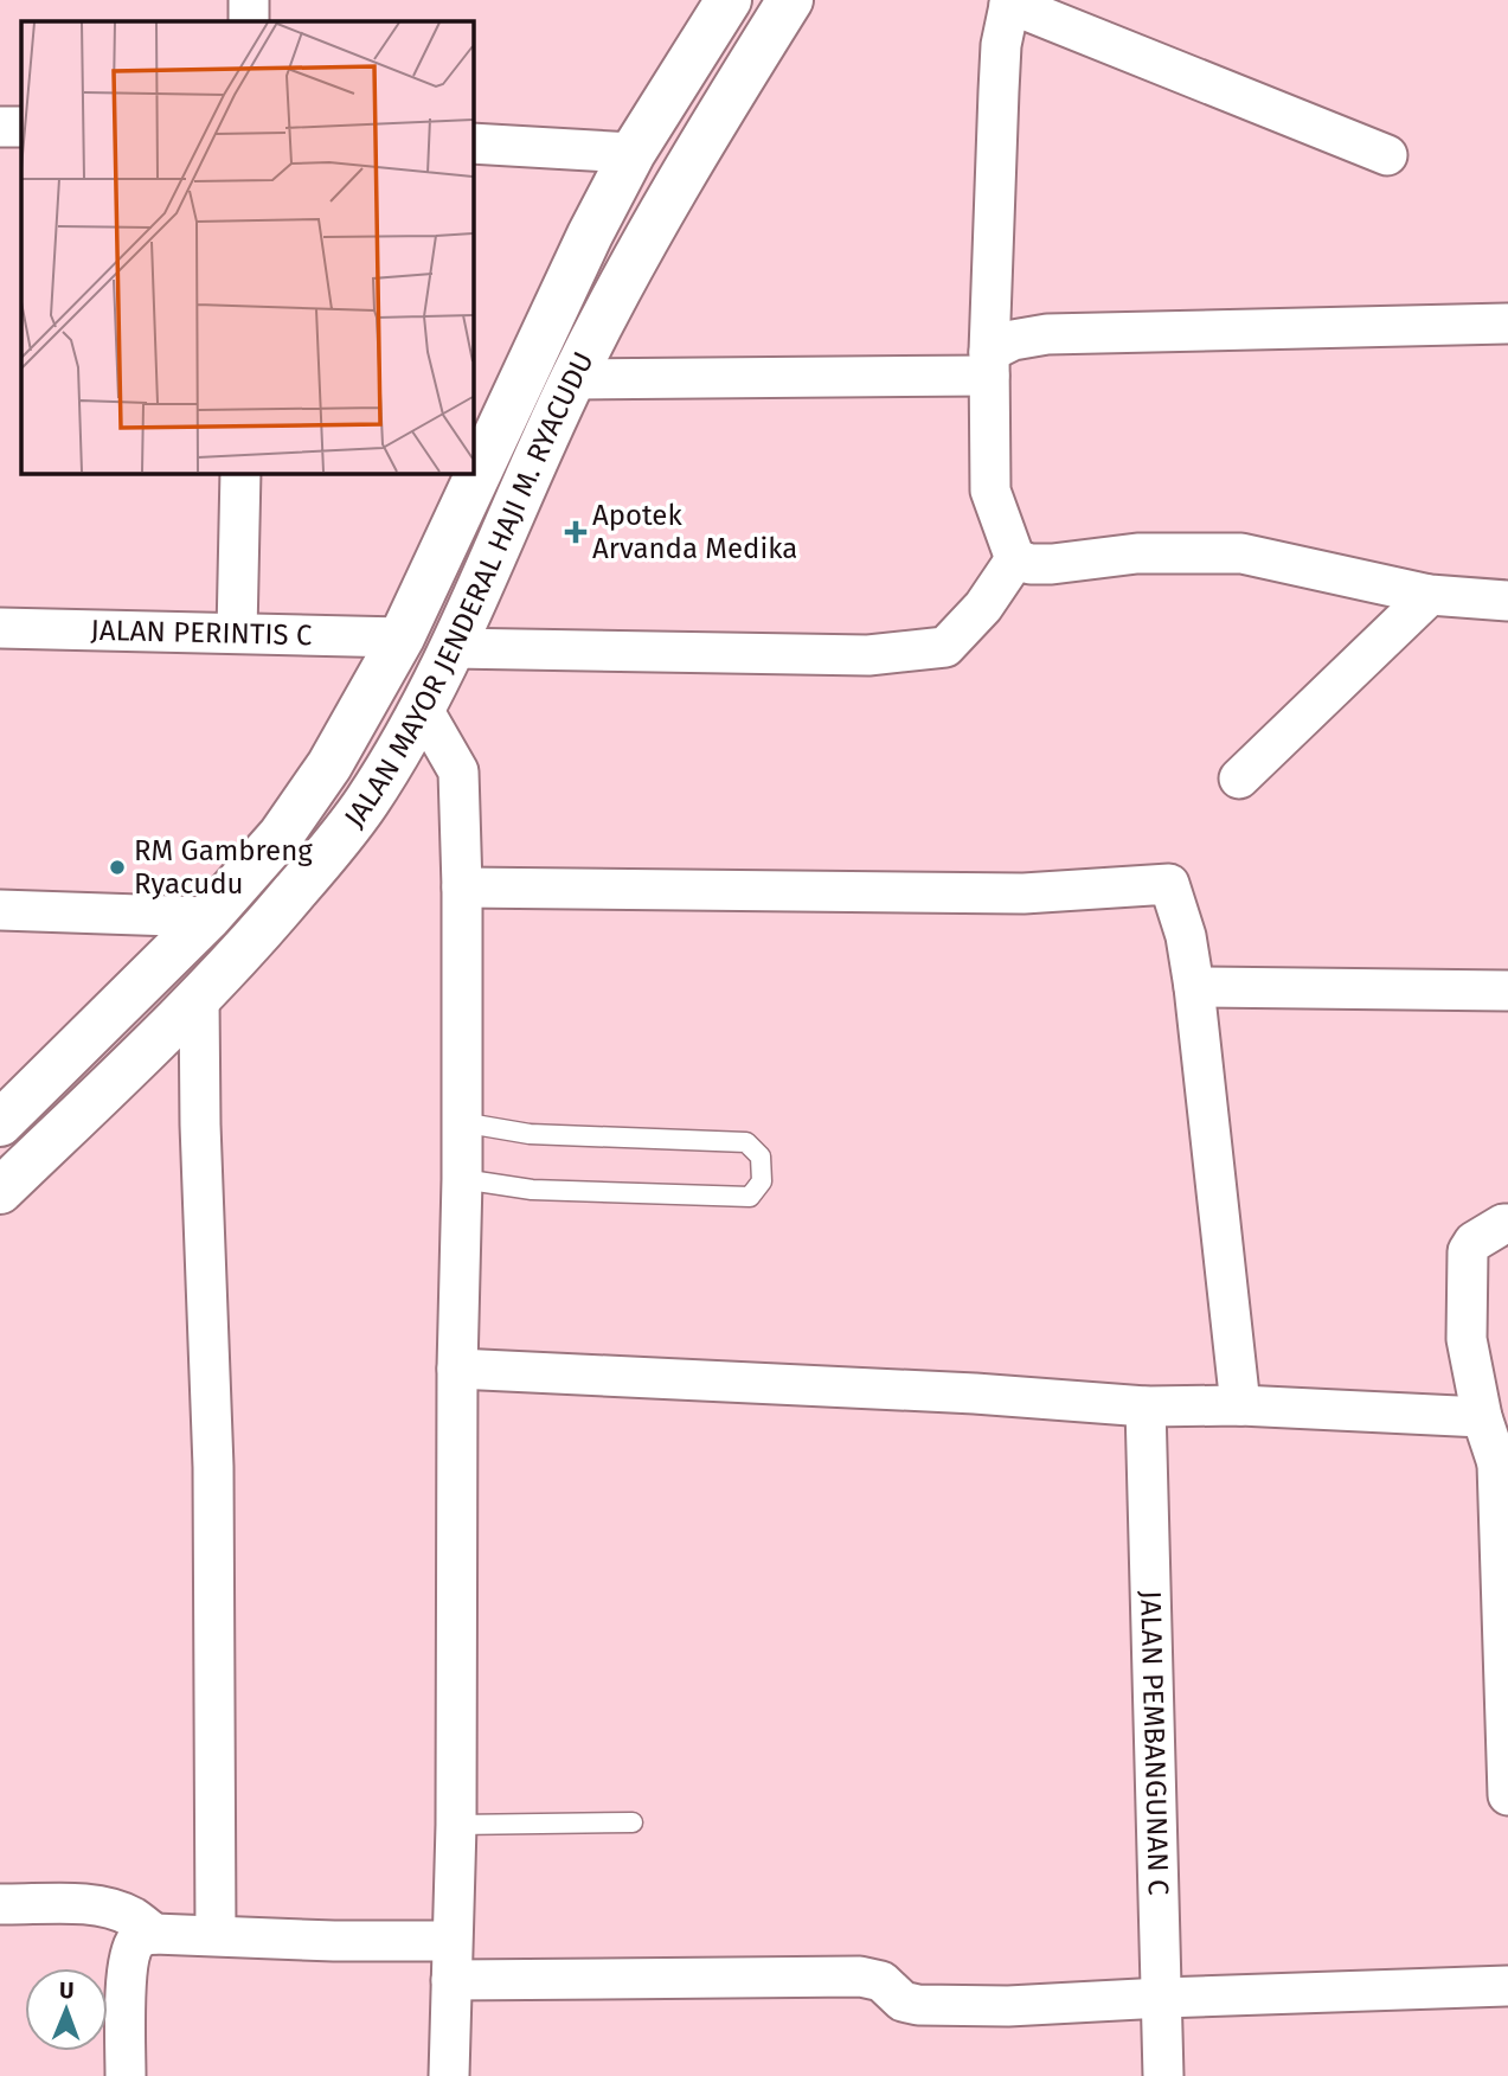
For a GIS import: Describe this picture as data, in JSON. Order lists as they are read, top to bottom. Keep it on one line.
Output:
{"streets":{"main road":["JALAN MAYOR JENDERAL HAJI M. RYACUDU"],"street":["JALAN PERINTIS C","JALAN PEMBANGUNAN C"]},"crossings":[["JALAN MAYOR JENDERAL HAJI M. RYACUDU","JALAN PERINTIS C"]],"places":{"health":["Apotek Arvanda Medika"],"other":["RM Gambreng Ryacudu"]},"north":"top"}
